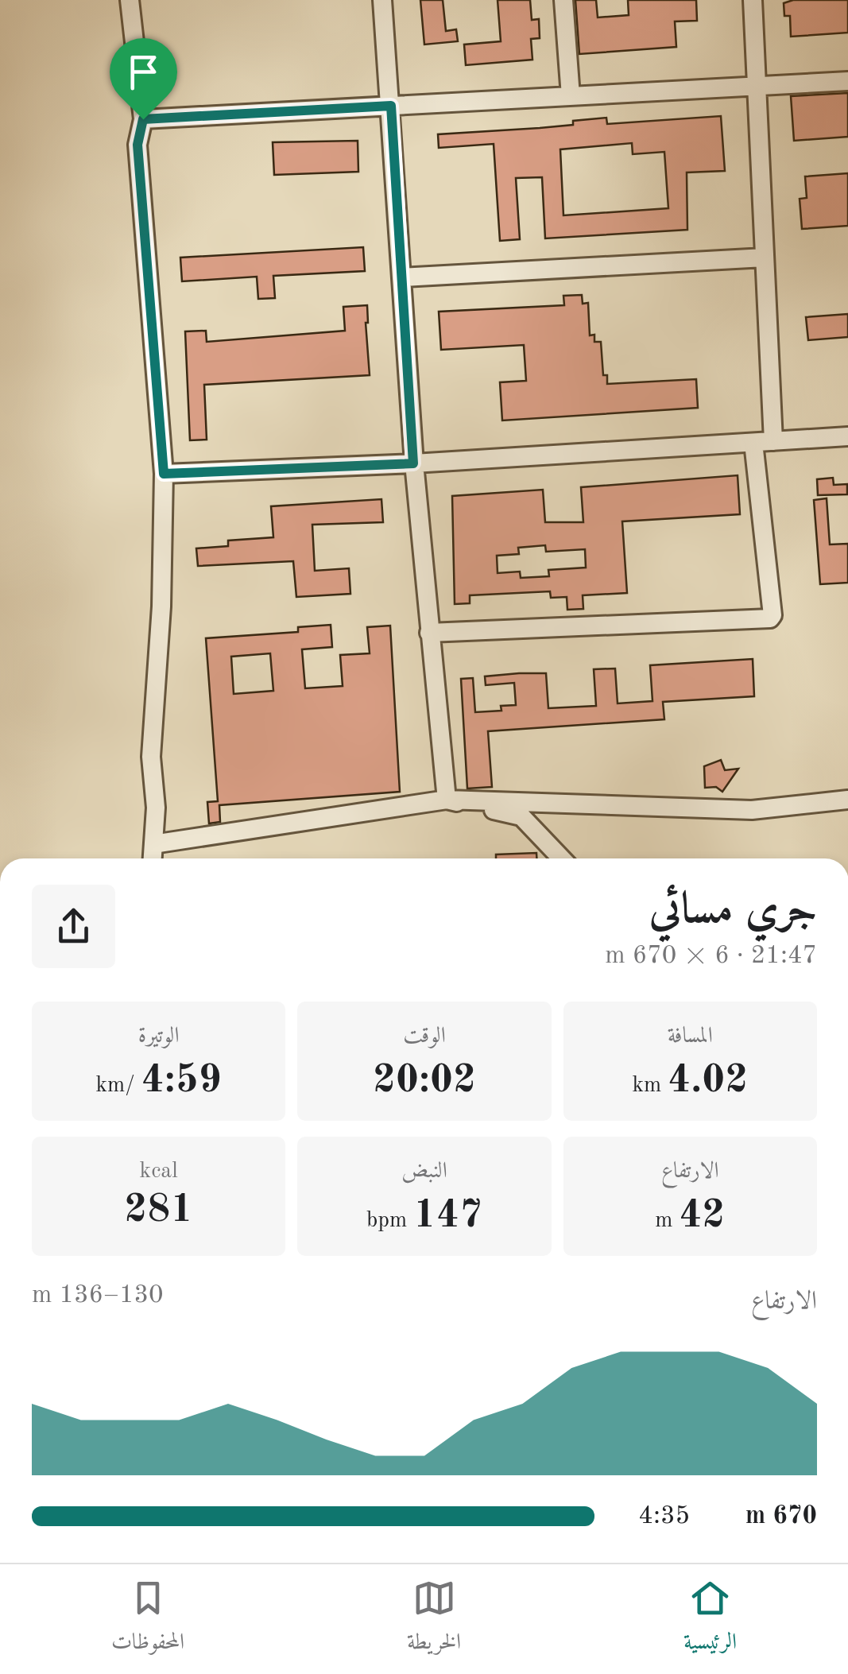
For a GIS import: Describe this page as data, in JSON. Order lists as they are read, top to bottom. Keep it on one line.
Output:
{"page":{"heading":["جري مسائي","21:47 · 6 × 670 m"],"stats":[["المسافة","4.02 km"],["الوقت","20:02"],["الوتيرة","4:59 /km"],["الارتفاع","42 m"],["النبض","147 bpm"],["kcal","281"]],"chart":["الارتفاع","130–136 m"],"list":[{"name":"670 m","note":"4:35"}],"tabs":["الرئيسية","الخريطة","المحفوظات"]}}
